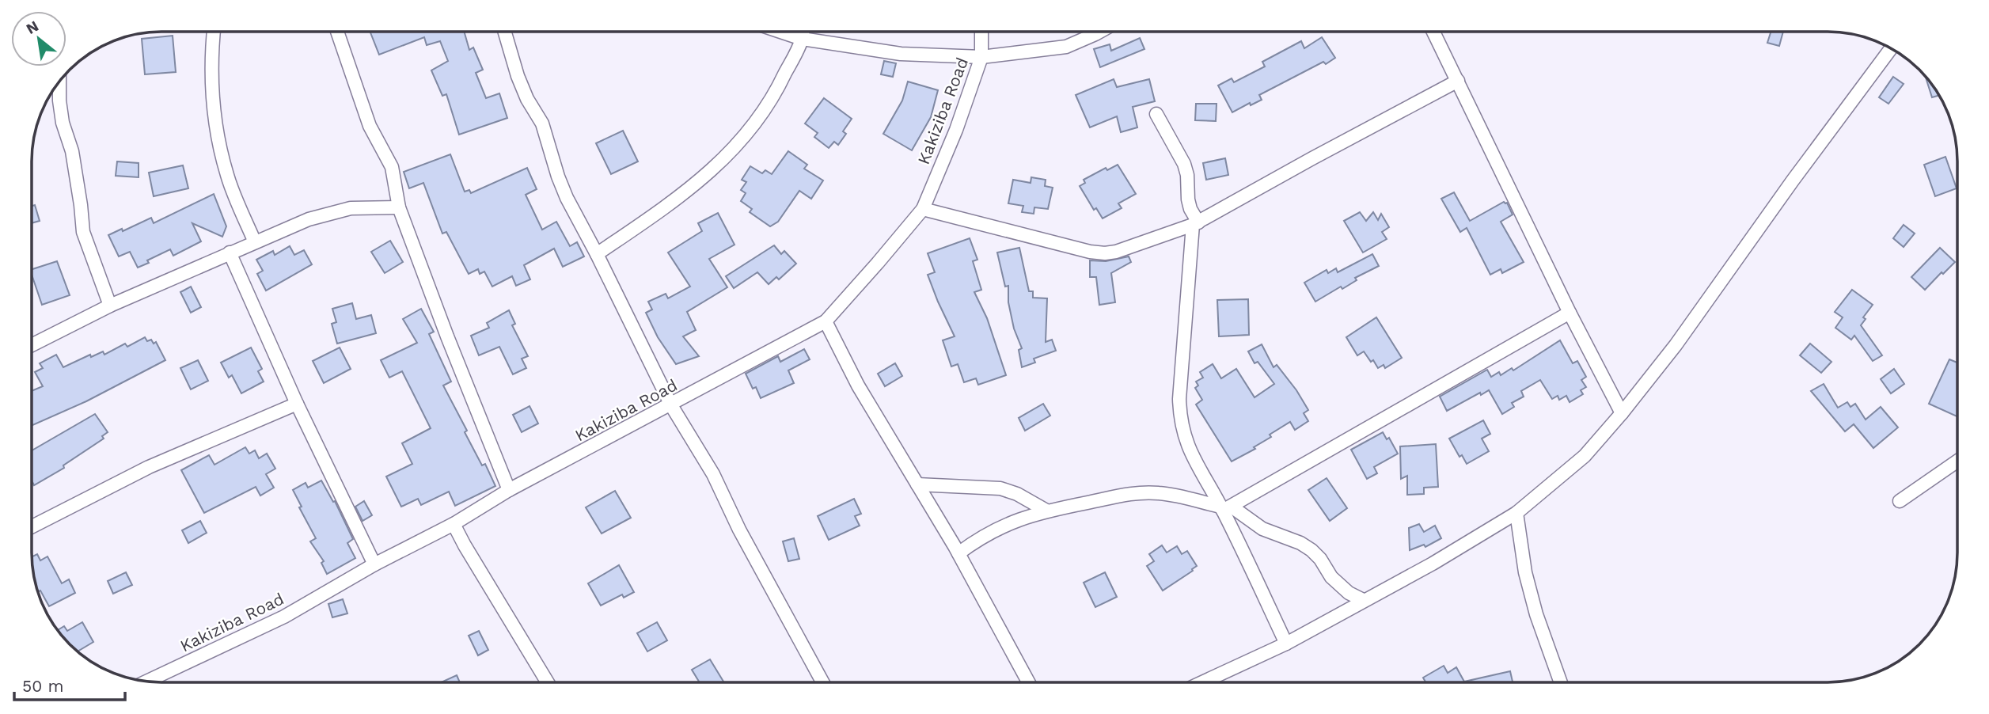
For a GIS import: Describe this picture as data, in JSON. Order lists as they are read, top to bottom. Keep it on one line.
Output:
{"streets":{"street":["Kakiziba Road"]},"scale_bar":"50 m","north":"top left"}
